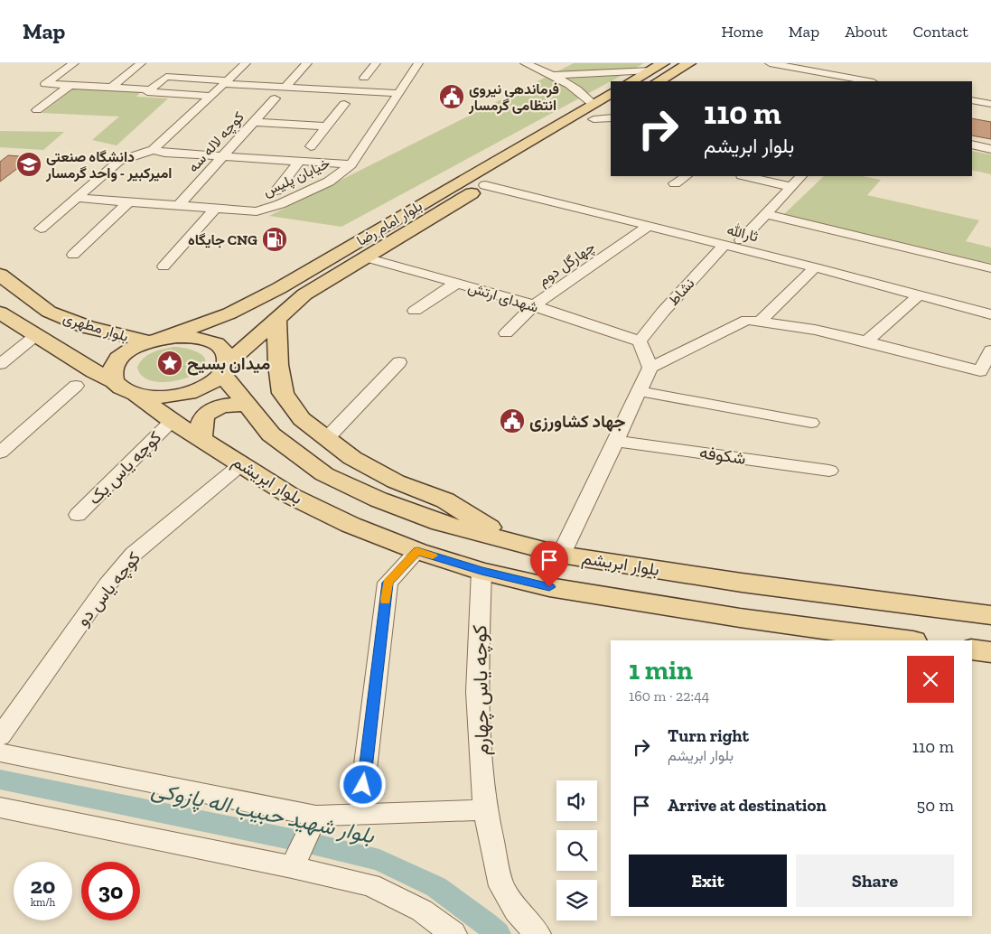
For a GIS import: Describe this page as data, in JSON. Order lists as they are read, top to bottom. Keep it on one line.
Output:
{"streets":{"main road":["بلوار امام رضا","بلوار مطهری","بلوار ابریشم"],"street":["کوچه لاله سه","خیابان پلیس","ثارالله","چهارگل دوم","نشاط","شهدای ارتش","شکوفه","کوچه یاس یک","کوچه یاس دو","کوچه یاس چهارم"]},"crossings":[["کوچه لاله سه","خیابان پلیس"],["بلوار امام رضا","ثارالله"],["بلوار امام رضا","شهدای ارتش"],["بلوار امام رضا","بلوار مطهری"],["بلوار امام رضا","بلوار ابریشم"],["ثارالله","چهارگل دوم"],["ثارالله","نشاط"],["چهارگل دوم","شهدای ارتش"],["نشاط","شهدای ارتش"],["بلوار مطهری","بلوار ابریشم"],["کوچه یاس یک","بلوار ابریشم"],["بلوار ابریشم","کوچه یاس دو"],["بلوار ابریشم","کوچه یاس چهارم"]],"water":["بلوار شهید حبیب اله پازوکی"],"places":{"public building":["فرماندهی نیروی انتظامی گرمسار","جهاد کشاورزی"],"school or university":["دانشگاه صنعتی امیرکبیر - واحد گرمسار"],"fuel station":["جایگاه CNG"],"place":["میدان بسیح"]},"page":{"header":"Map","nav":["Home","Map","About","Contact"],"turn":["110 m","بلوار ابریشم"],"heading":["1 min","160 m · 22:44"],"list":[{"name":"Turn right","note":"بلوار ابریشم","value":"110 m"},{"name":"Arrive at destination","value":"50 m"}],"buttons":["Exit","Share"],"speed":"20 km/h","limit":"30"}}
